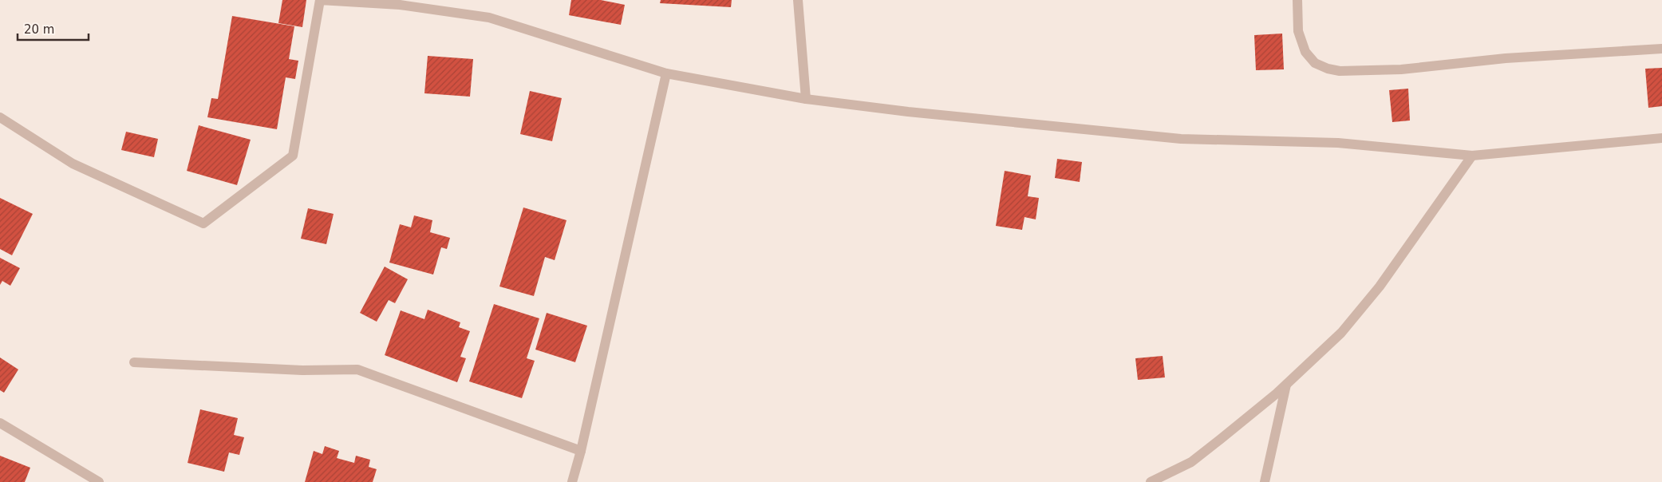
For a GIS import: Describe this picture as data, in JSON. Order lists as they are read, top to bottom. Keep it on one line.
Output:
{"scale_bar":"20 m"}
